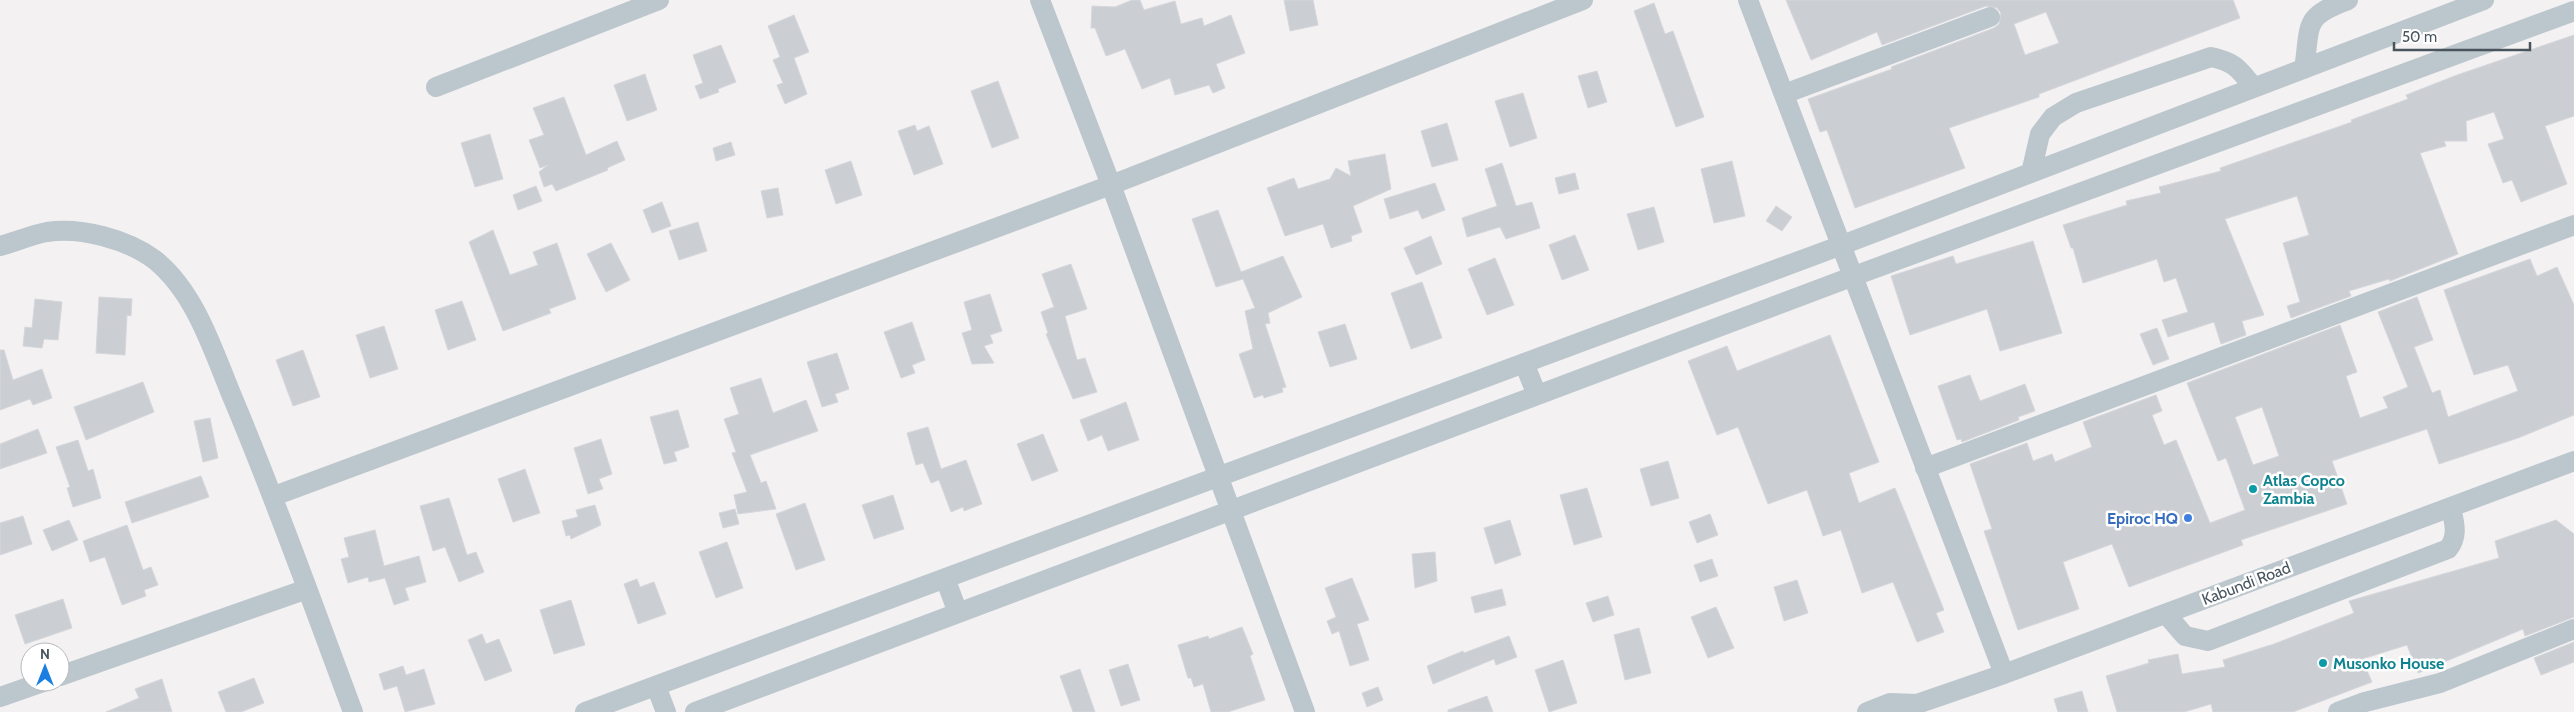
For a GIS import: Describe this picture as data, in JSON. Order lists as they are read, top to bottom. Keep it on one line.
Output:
{"streets":{"street":["Kabundi Road"]},"places":["Atlas Copco Zambia","Epiroc HQ","Musonko House"],"scale_bar":"50 m","north":"top"}
